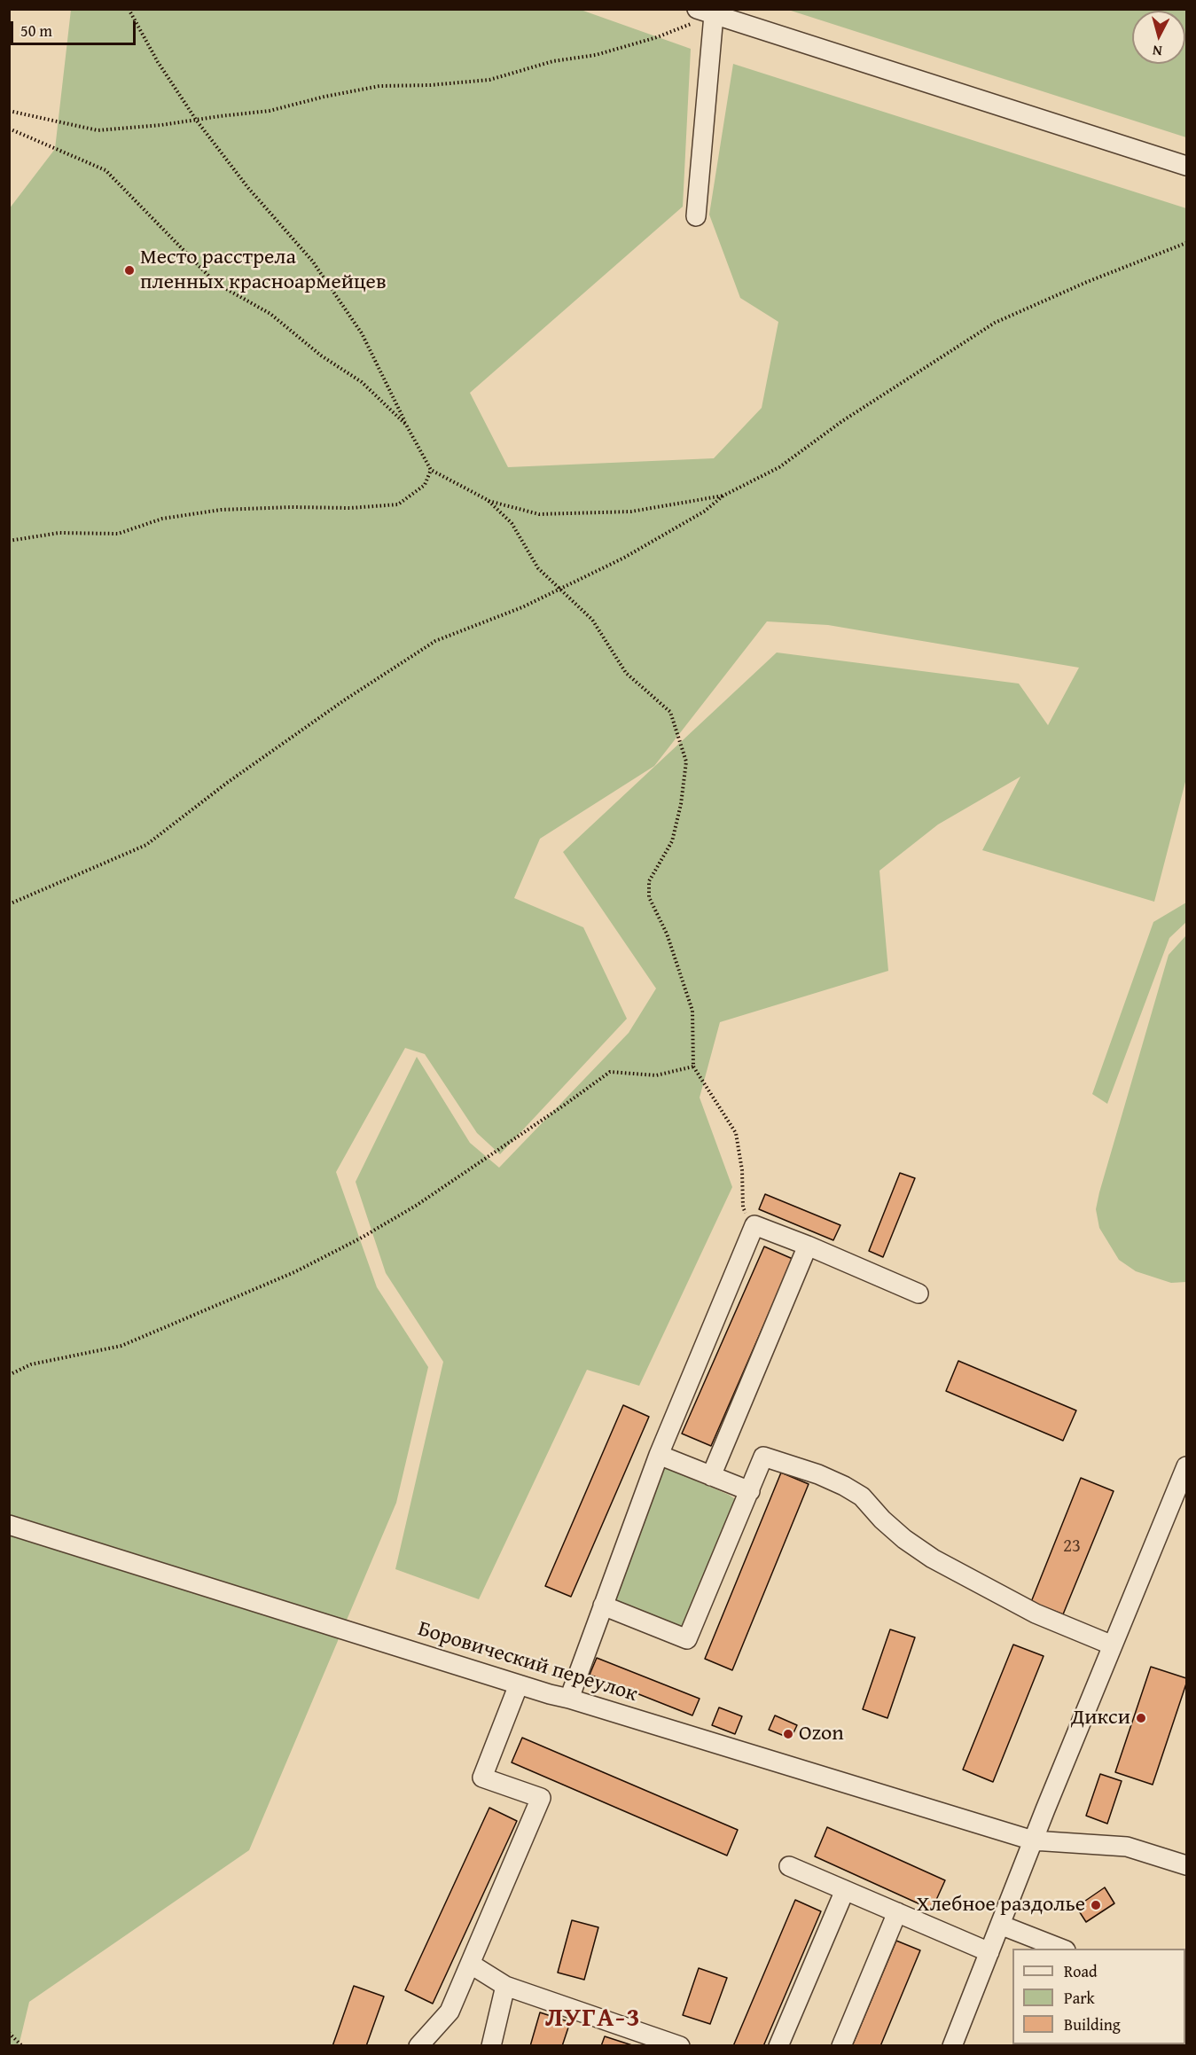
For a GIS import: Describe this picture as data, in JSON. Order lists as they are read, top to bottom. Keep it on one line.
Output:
{"streets":{"street":["Боровический переулок"]},"districts":["ЛУГА-3"],"places":["Место расстрела пленных красноармейцев","Дикси","Ozon","Хлебное раздолье"],"house_numbers":["23"],"legend":["Road","Park","Building"],"scale_bar":"50 m","north":"bottom"}
